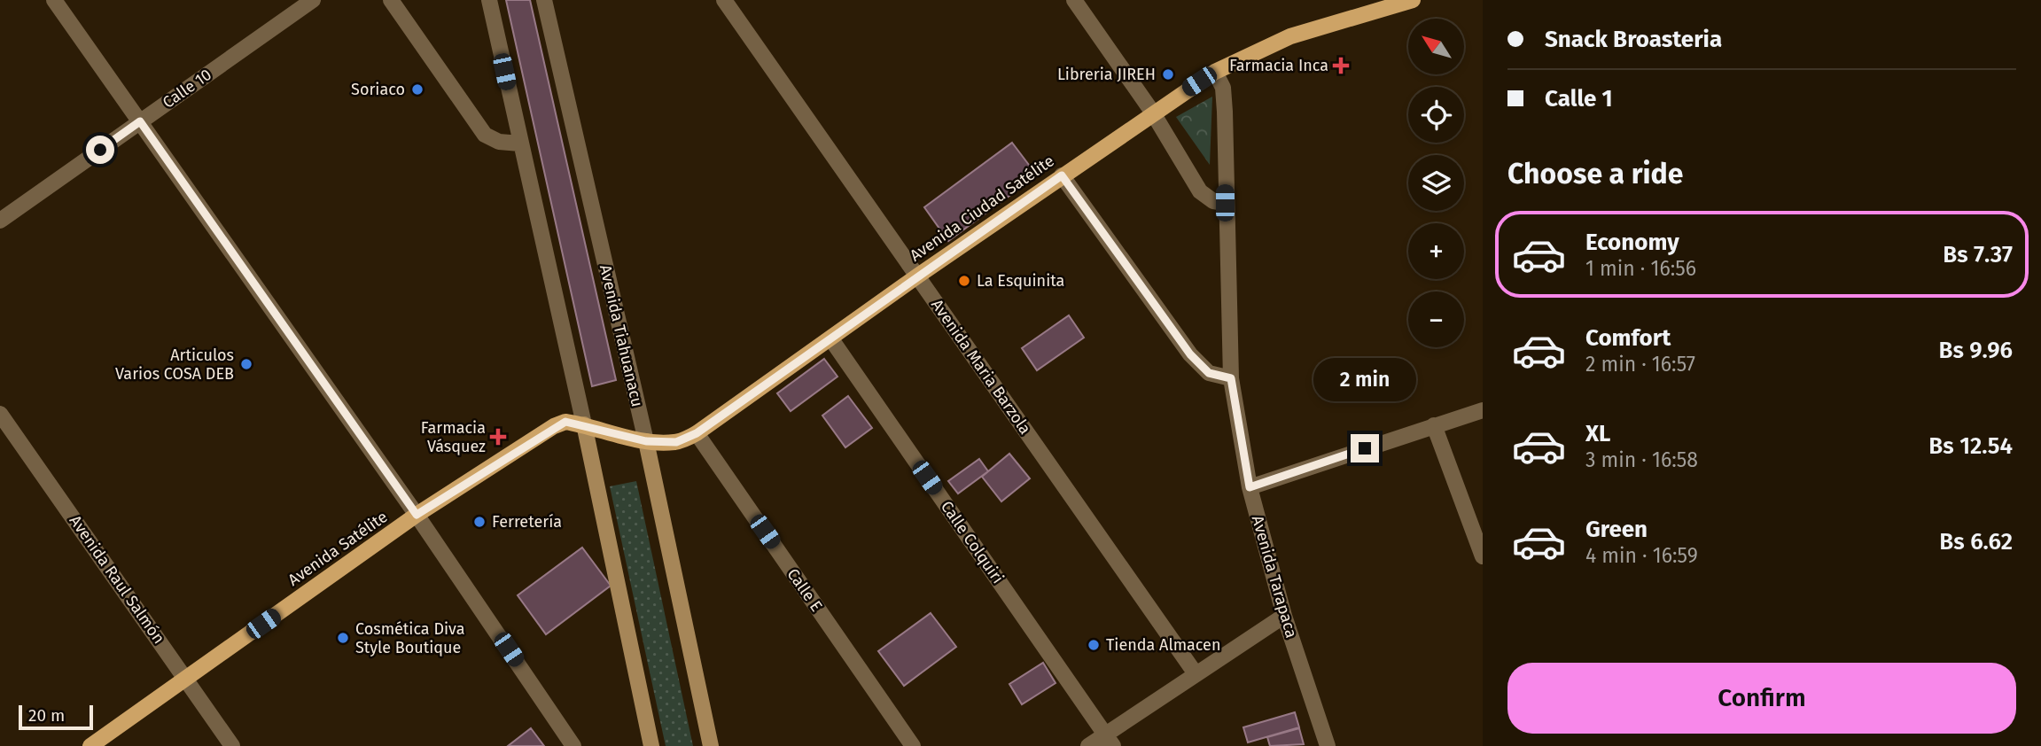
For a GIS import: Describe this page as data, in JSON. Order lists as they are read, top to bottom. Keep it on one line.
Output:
{"streets":{"main road":["Avenida Ciudad Satélite","Avenida Tiahuanacu","Avenida Satélite"],"street":["Calle 10","Avenida Maria Barzola","Calle Colquiri","Avenida Tarapaca","Avenida Raul Salmón","Calle E"]},"crossings":[["Avenida Ciudad Satélite","Avenida Tiahuanacu"],["Avenida Ciudad Satélite","Avenida Maria Barzola"],["Avenida Ciudad Satélite","Calle Colquiri"],["Avenida Ciudad Satélite","Avenida Satélite"],["Avenida Ciudad Satélite","Avenida Tarapaca"],["Avenida Ciudad Satélite","Calle E"],["Avenida Satélite","Avenida Raul Salmón"]],"places":{"health":["Farmacia Inca","Farmacia Vásquez"],"other":["Libreria JIREH","Soriaco","La Esquinita","Articulos Varios COSA DEB","Ferretería","Cosmética Diva Style Boutique","Tienda Almacen"]},"scale_bar":"20 m","north":"top left","page":{"banner":["Snack Broasteria","Calle 1"],"map_buttons":["+","−"],"heading":"Choose a ride","list":[{"name":"Economy","note":"1 min · 16:56","value":"Bs 7.37"},{"name":"Comfort","note":"2 min · 16:57","value":"Bs 9.96"},{"name":"XL","note":"3 min · 16:58","value":"Bs 12.54"},{"name":"Green","note":"4 min · 16:59","value":"Bs 6.62"}],"bubble":"2 min","buttons":"Confirm","scale":"20 m"}}
